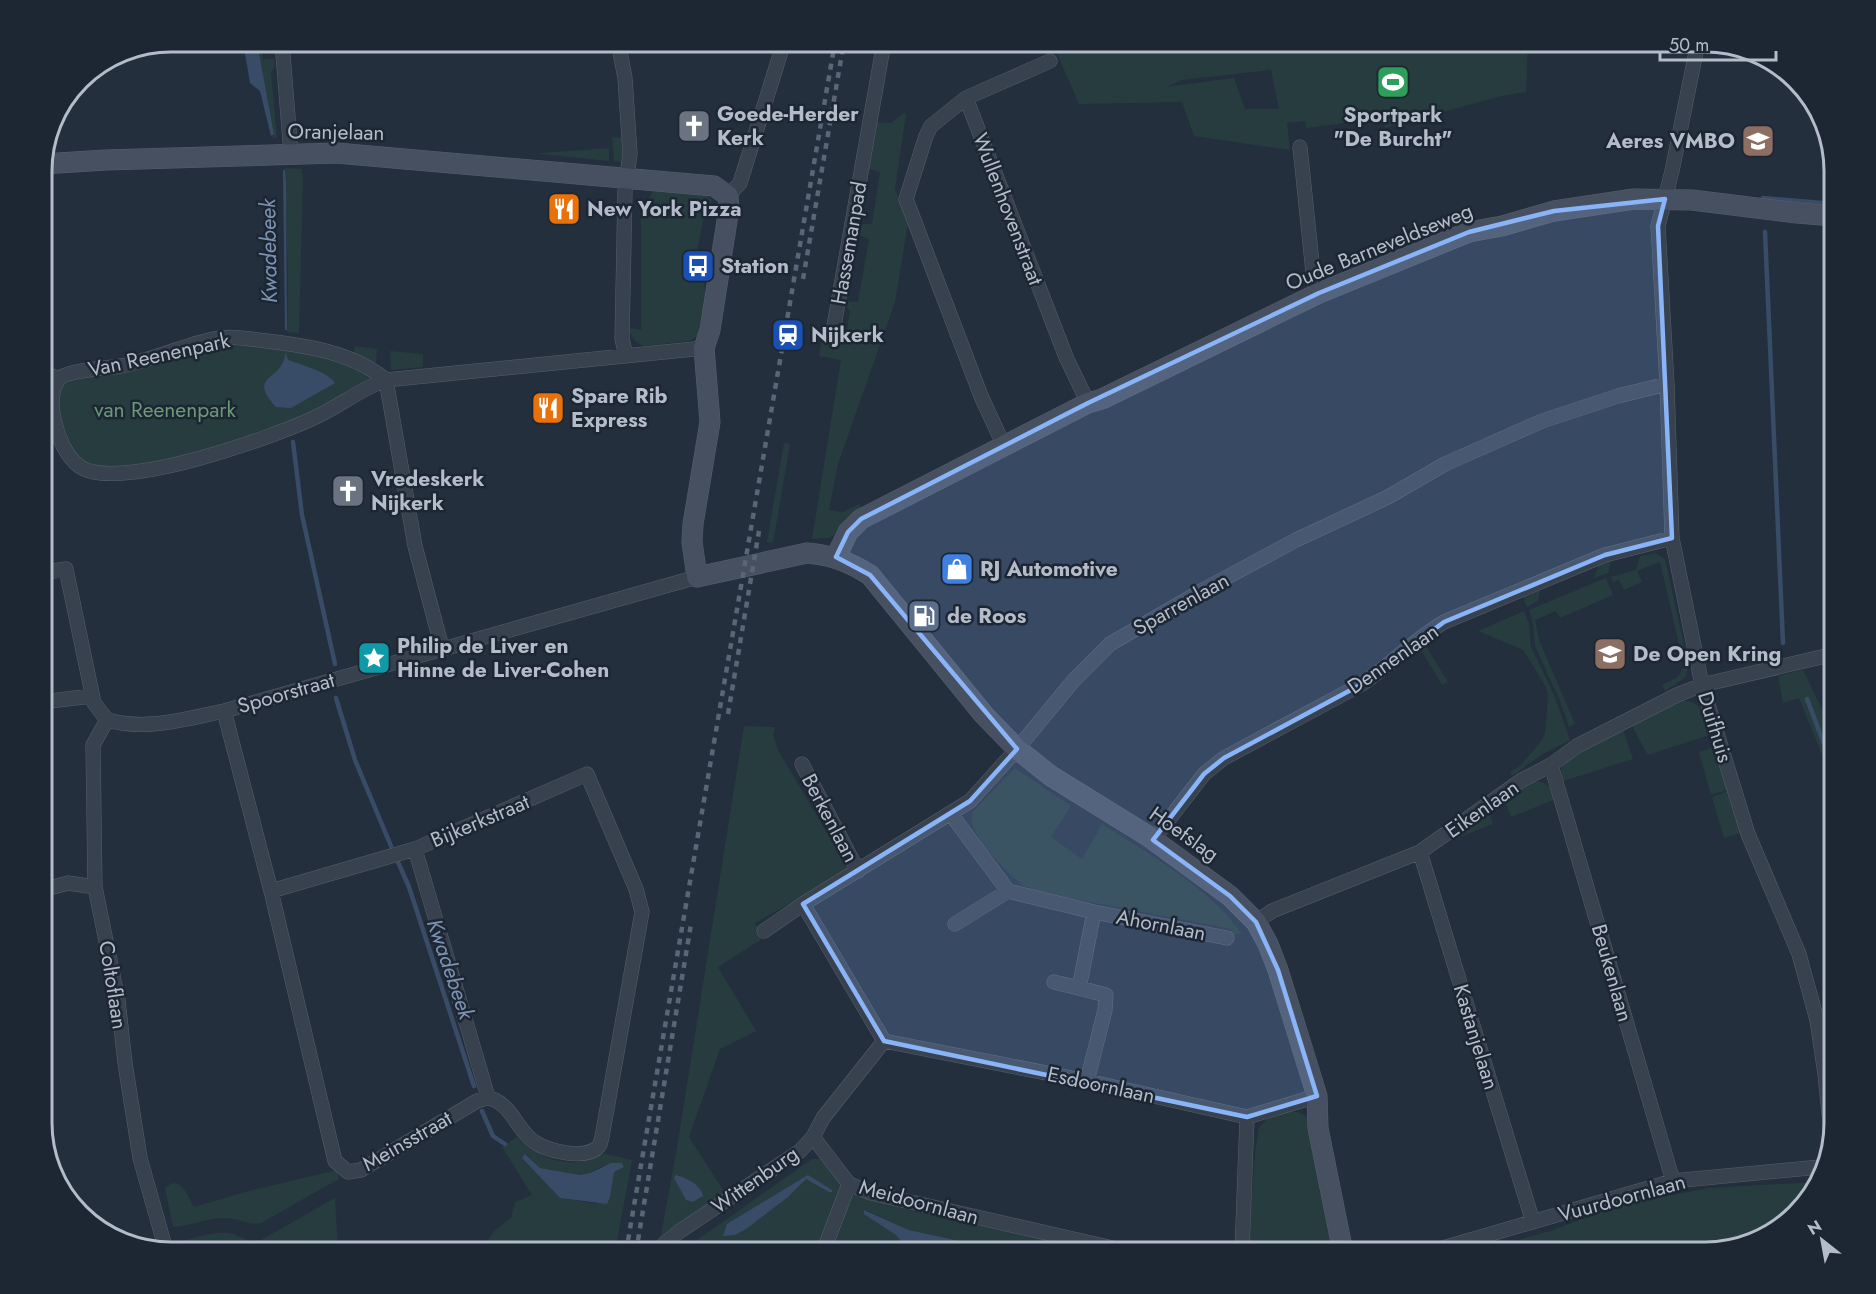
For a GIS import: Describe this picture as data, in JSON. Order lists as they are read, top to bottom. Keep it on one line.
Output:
{"streets":{"street":["Oranjelaan","Wullenhovenstraat","Hassemanpad","Oude Barneveldseweg","Van Reenenpark","Sparrenlaan","Dennenlaan","Spoorstraat","Duifhuis","Eikenlaan","Berkenlaan","Bijkerkstraat","Hoefslag","Ahornlaan","Beukenlaan","Coltoflaan","Kastanjelaan","Esdoornlaan","Meinsstraat","Wittenburg","Vuurdoornlaan","Meidoornlaan"]},"crossings":[["Wullenhovenstraat","Oude Barneveldseweg"],["Oude Barneveldseweg","Duifhuis"],["Oude Barneveldseweg","Hoefslag"],["Sparrenlaan","Duifhuis"],["Sparrenlaan","Berkenlaan"],["Sparrenlaan","Hoefslag"],["Dennenlaan","Duifhuis"],["Dennenlaan","Hoefslag"],["Spoorstraat","Coltoflaan"],["Spoorstraat","Meinsstraat"],["Duifhuis","Eikenlaan"],["Eikenlaan","Hoefslag"],["Eikenlaan","Beukenlaan"],["Eikenlaan","Kastanjelaan"],["Bijkerkstraat","Meinsstraat"],["Hoefslag","Esdoornlaan"],["Beukenlaan","Vuurdoornlaan"],["Kastanjelaan","Vuurdoornlaan"],["Esdoornlaan","Wittenburg"],["Wittenburg","Meidoornlaan"]],"water":["Kwadebeek"],"parks":["van Reenenpark"],"places":{"sports":["Sportpark \"De Burcht\""],"church":["Goede-Herder Kerk","Vredeskerk Nijkerk"],"school or university":["Aeres VMBO","De Open Kring"],"restaurant":["New York Pizza","Spare Rib Express"],"bus stop":["Station"],"station":["Nijkerk"],"shop":["RJ Automotive"],"fuel station":["de Roos"],"place":["Philip de Liver en Hinne de Liver-Cohen"]},"scale_bar":"50 m","north":"top left"}
